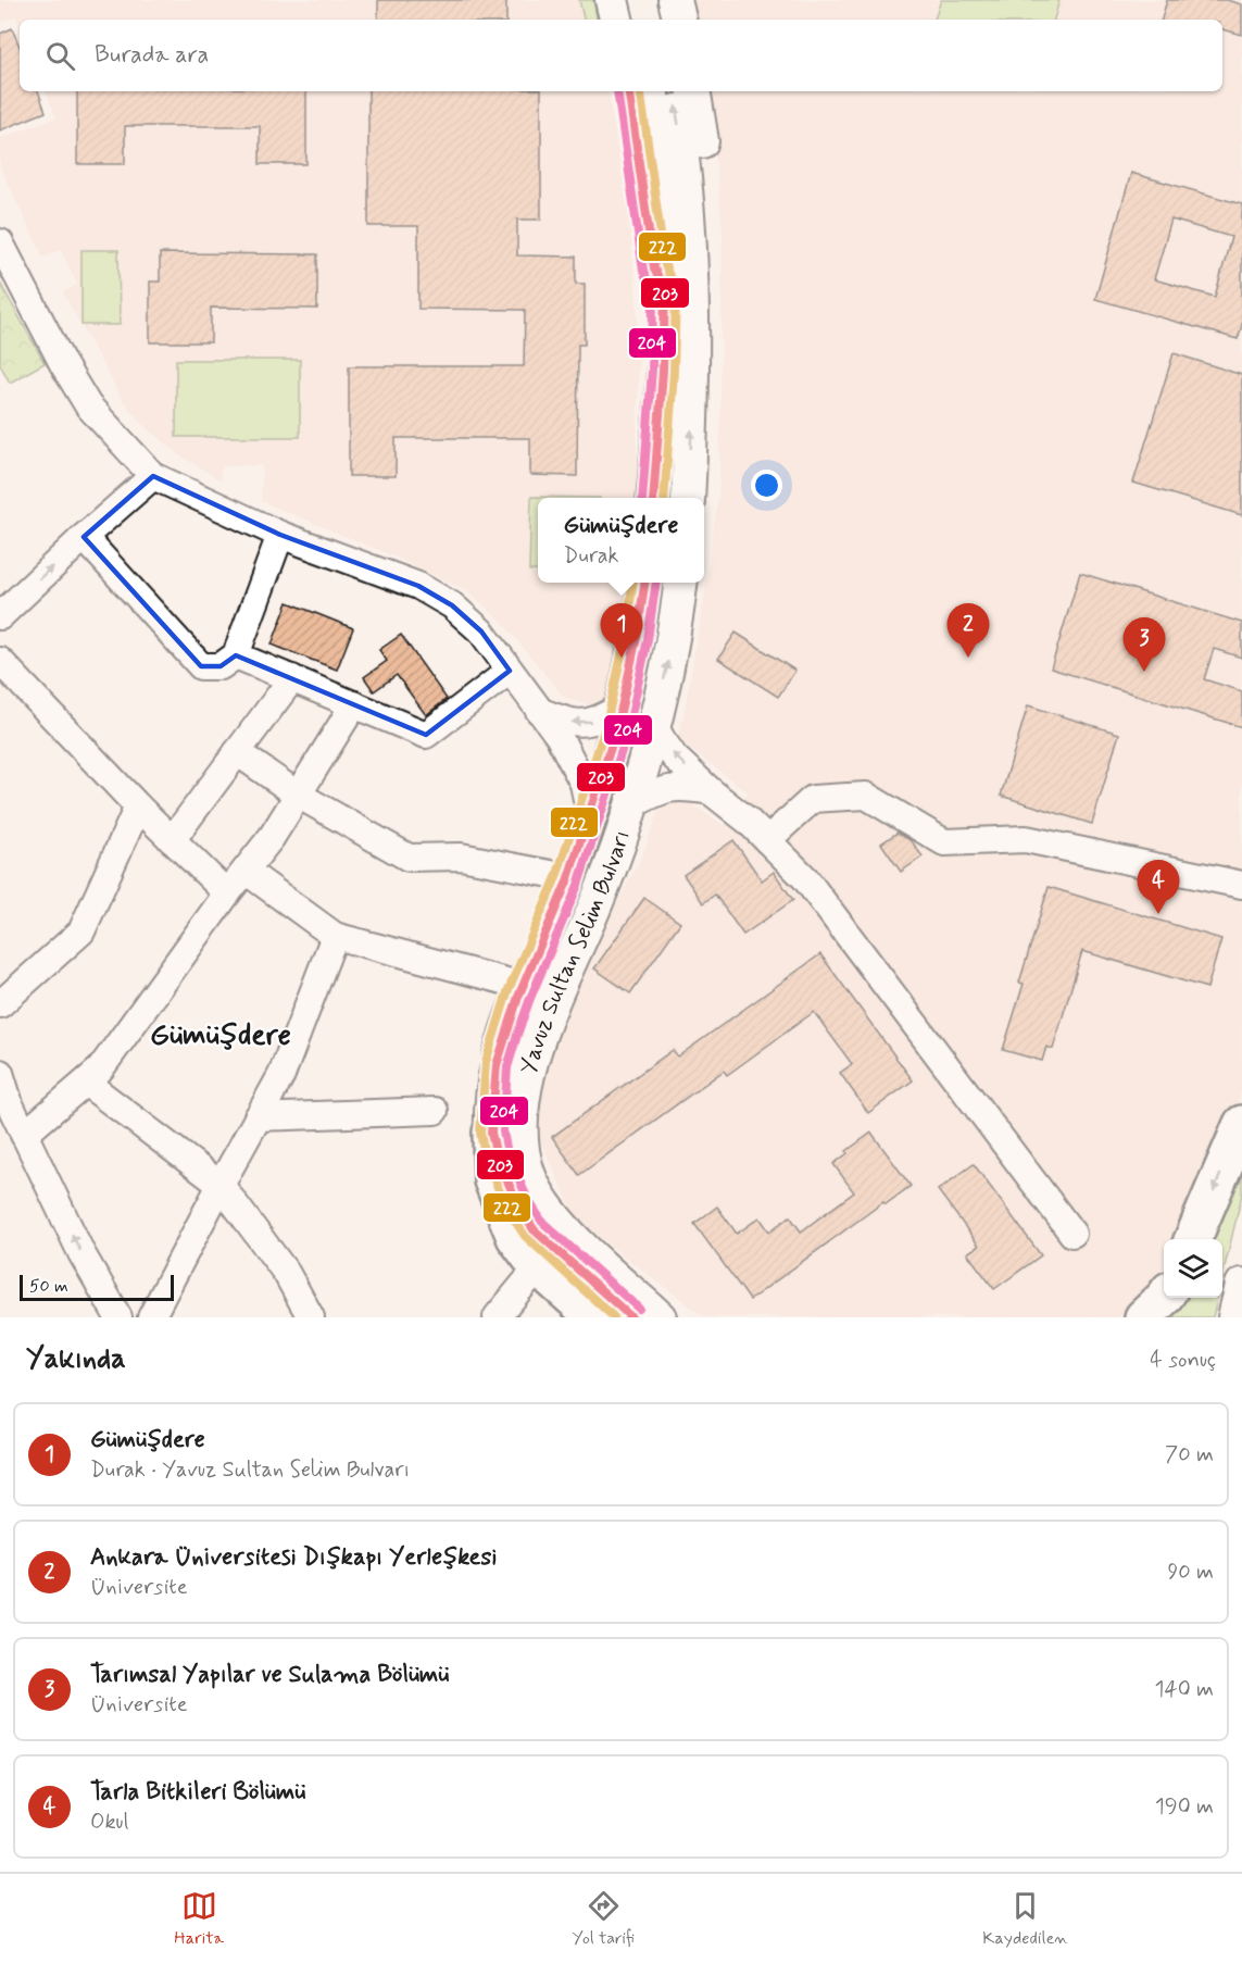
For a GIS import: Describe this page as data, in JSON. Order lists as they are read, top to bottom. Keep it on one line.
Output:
{"streets":{"main road":["Yavuz Sultan Selim Bulvarı"]},"districts":["Gümüşdere"],"lines":["transit line 203","transit line 204","transit line 222"],"scale_bar":"50 m","page":{"search":"Burada ara","popup":["Gümüşdere","Durak"],"pins":["1","2","3","4"],"scale":"50 m","heading":["Yakında","4 sonuç"],"list":[{"mark":"1","name":"Gümüşdere","note":"Durak · Yavuz Sultan Selim Bulvarı","value":"70 m"},{"mark":"2","name":"Ankara Üniversitesi Dışkapı Yerleşkesi","note":"Üniversite","value":"90 m"},{"mark":"3","name":"Tarımsal Yapılar ve Sulama Bölümü","note":"Üniversite","value":"140 m"},{"mark":"4","name":"Tarla Bitkileri Bölümü","note":"Okul","value":"190 m"}],"nav":["Harita","Yol tarifi","Kaydedilen"]}}
